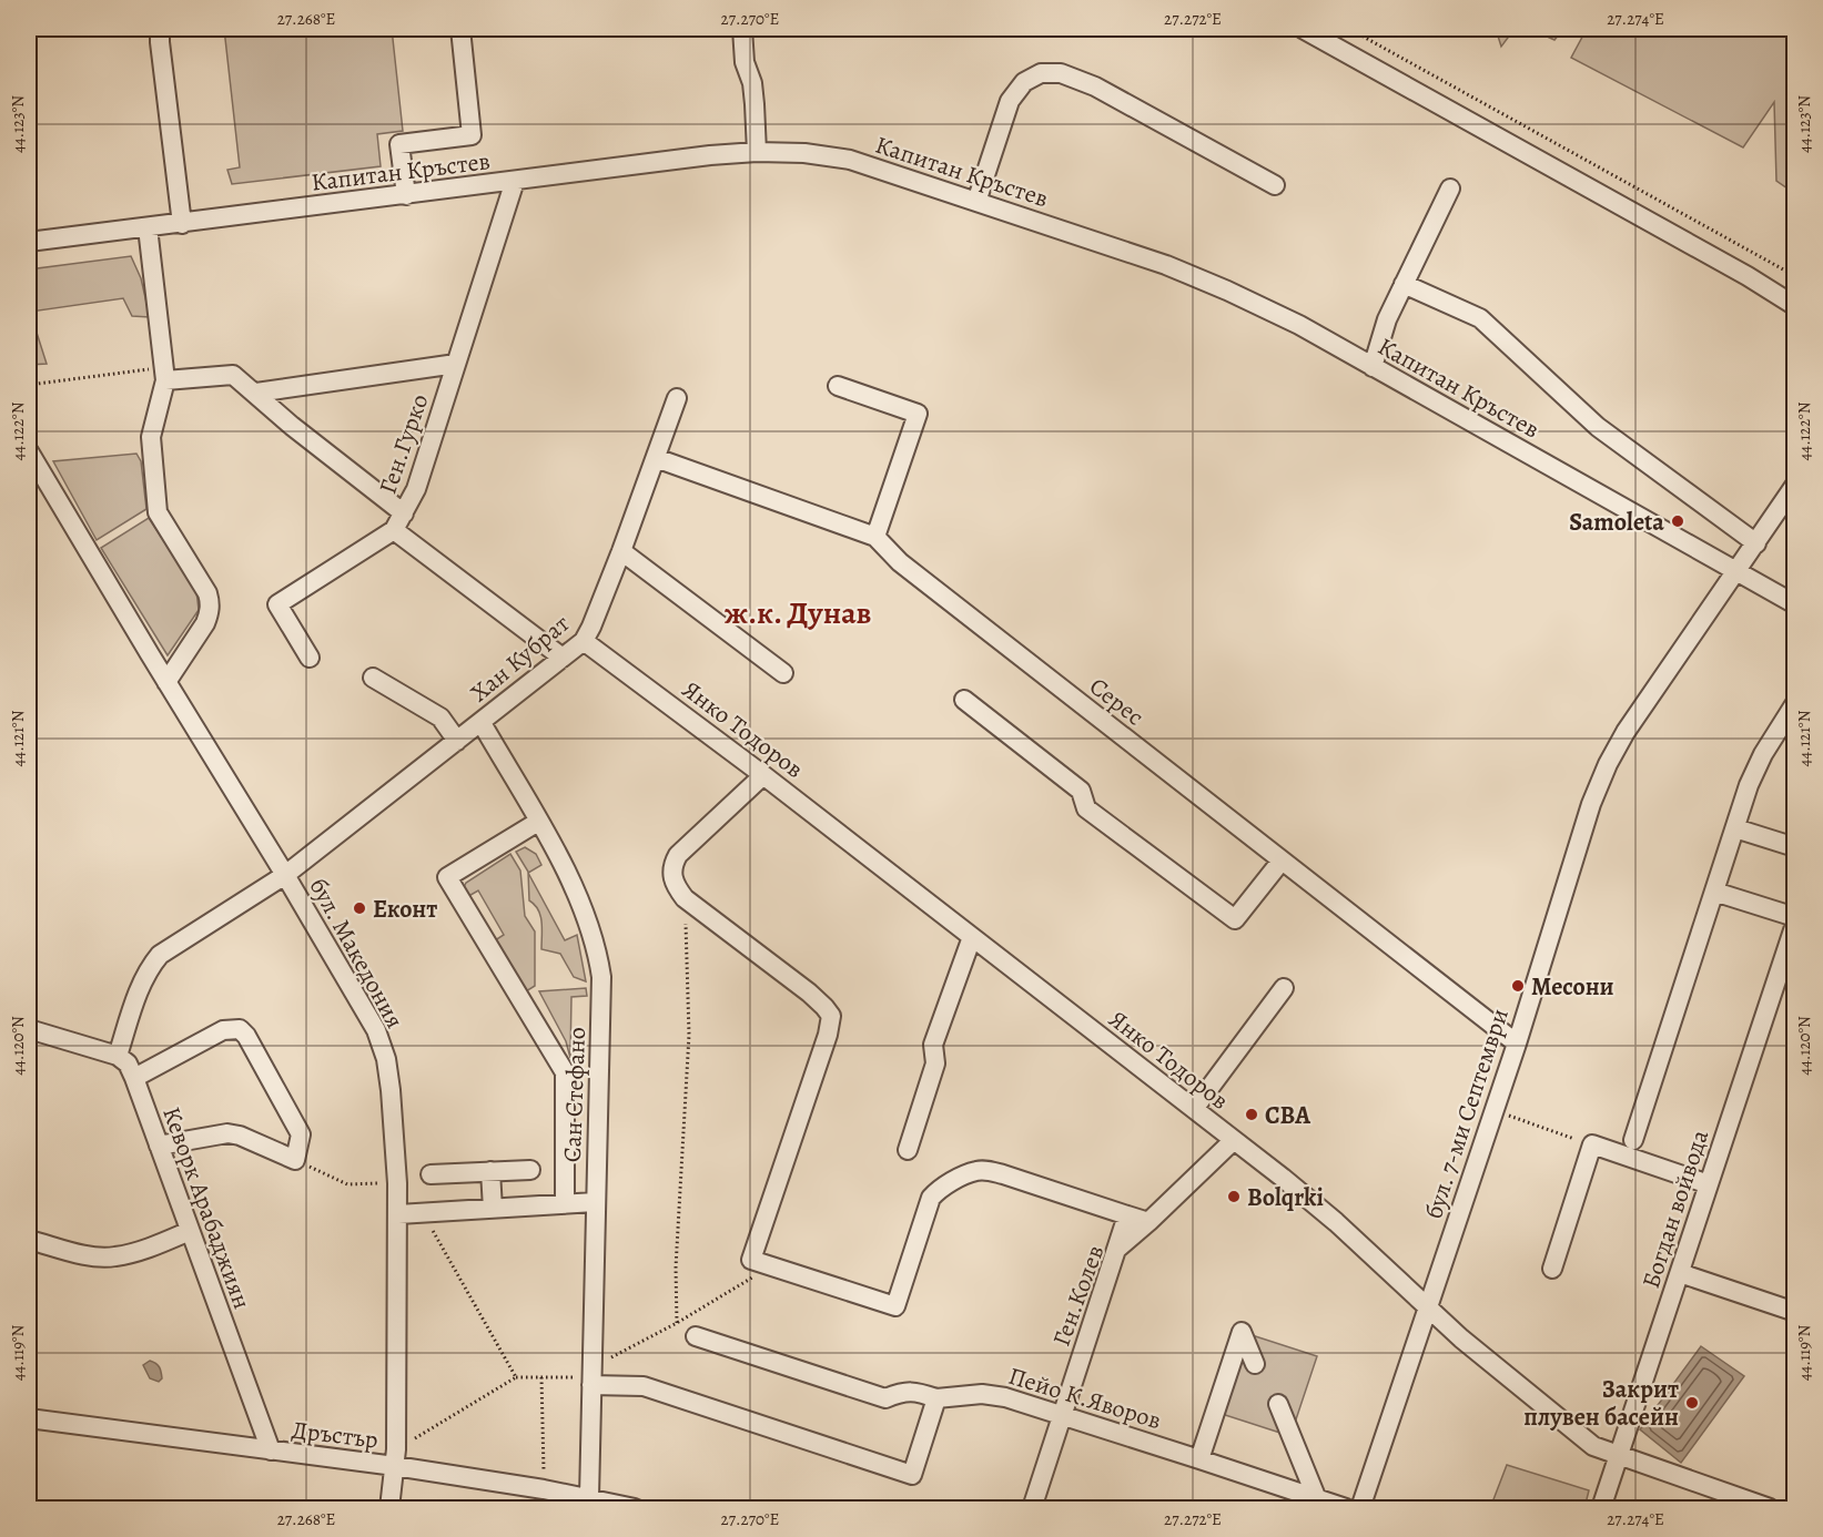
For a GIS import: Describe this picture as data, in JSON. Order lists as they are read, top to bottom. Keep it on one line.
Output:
{"streets":{"street":["Капитан Кръстев","Ген.Гурко","Хан Кубрат","Серес","Янко Тодоров","бул. Македония","Сан Стефано","бул. 7-ми Септември","Кеворк Арабаджиян","Богдан войвода","Ген.Колев","Пейо К.Яворов","Дръстър"]},"crossings":[["Капитан Кръстев","Ген.Гурко"],["Капитан Кръстев","бул. 7-ми Септември"],["Хан Кубрат","Серес"],["Хан Кубрат","Янко Тодоров"],["Хан Кубрат","бул. Македония"],["Хан Кубрат","Сан Стефано"],["Хан Кубрат","Кеворк Арабаджиян"],["Серес","бул. 7-ми Септември"],["Янко Тодоров","бул. 7-ми Септември"],["Янко Тодоров","Богдан войвода"],["Янко Тодоров","Ген.Колев"],["бул. Македония","Дръстър"],["Сан Стефано","Дръстър"],["Кеворк Арабаджиян","Дръстър"],["Ген.Колев","Пейо К.Яворов"]],"districts":["ж.к. Дунав"],"places":["Samoleta","Еконт","Месони","CBA","Bolqrki","Закрит плувен басейн"],"coordinates":["27.268°E","27.270°E","27.272°E","27.274°E","44.123°N","44.122°N","44.121°N","44.120°N","44.119°N"]}
